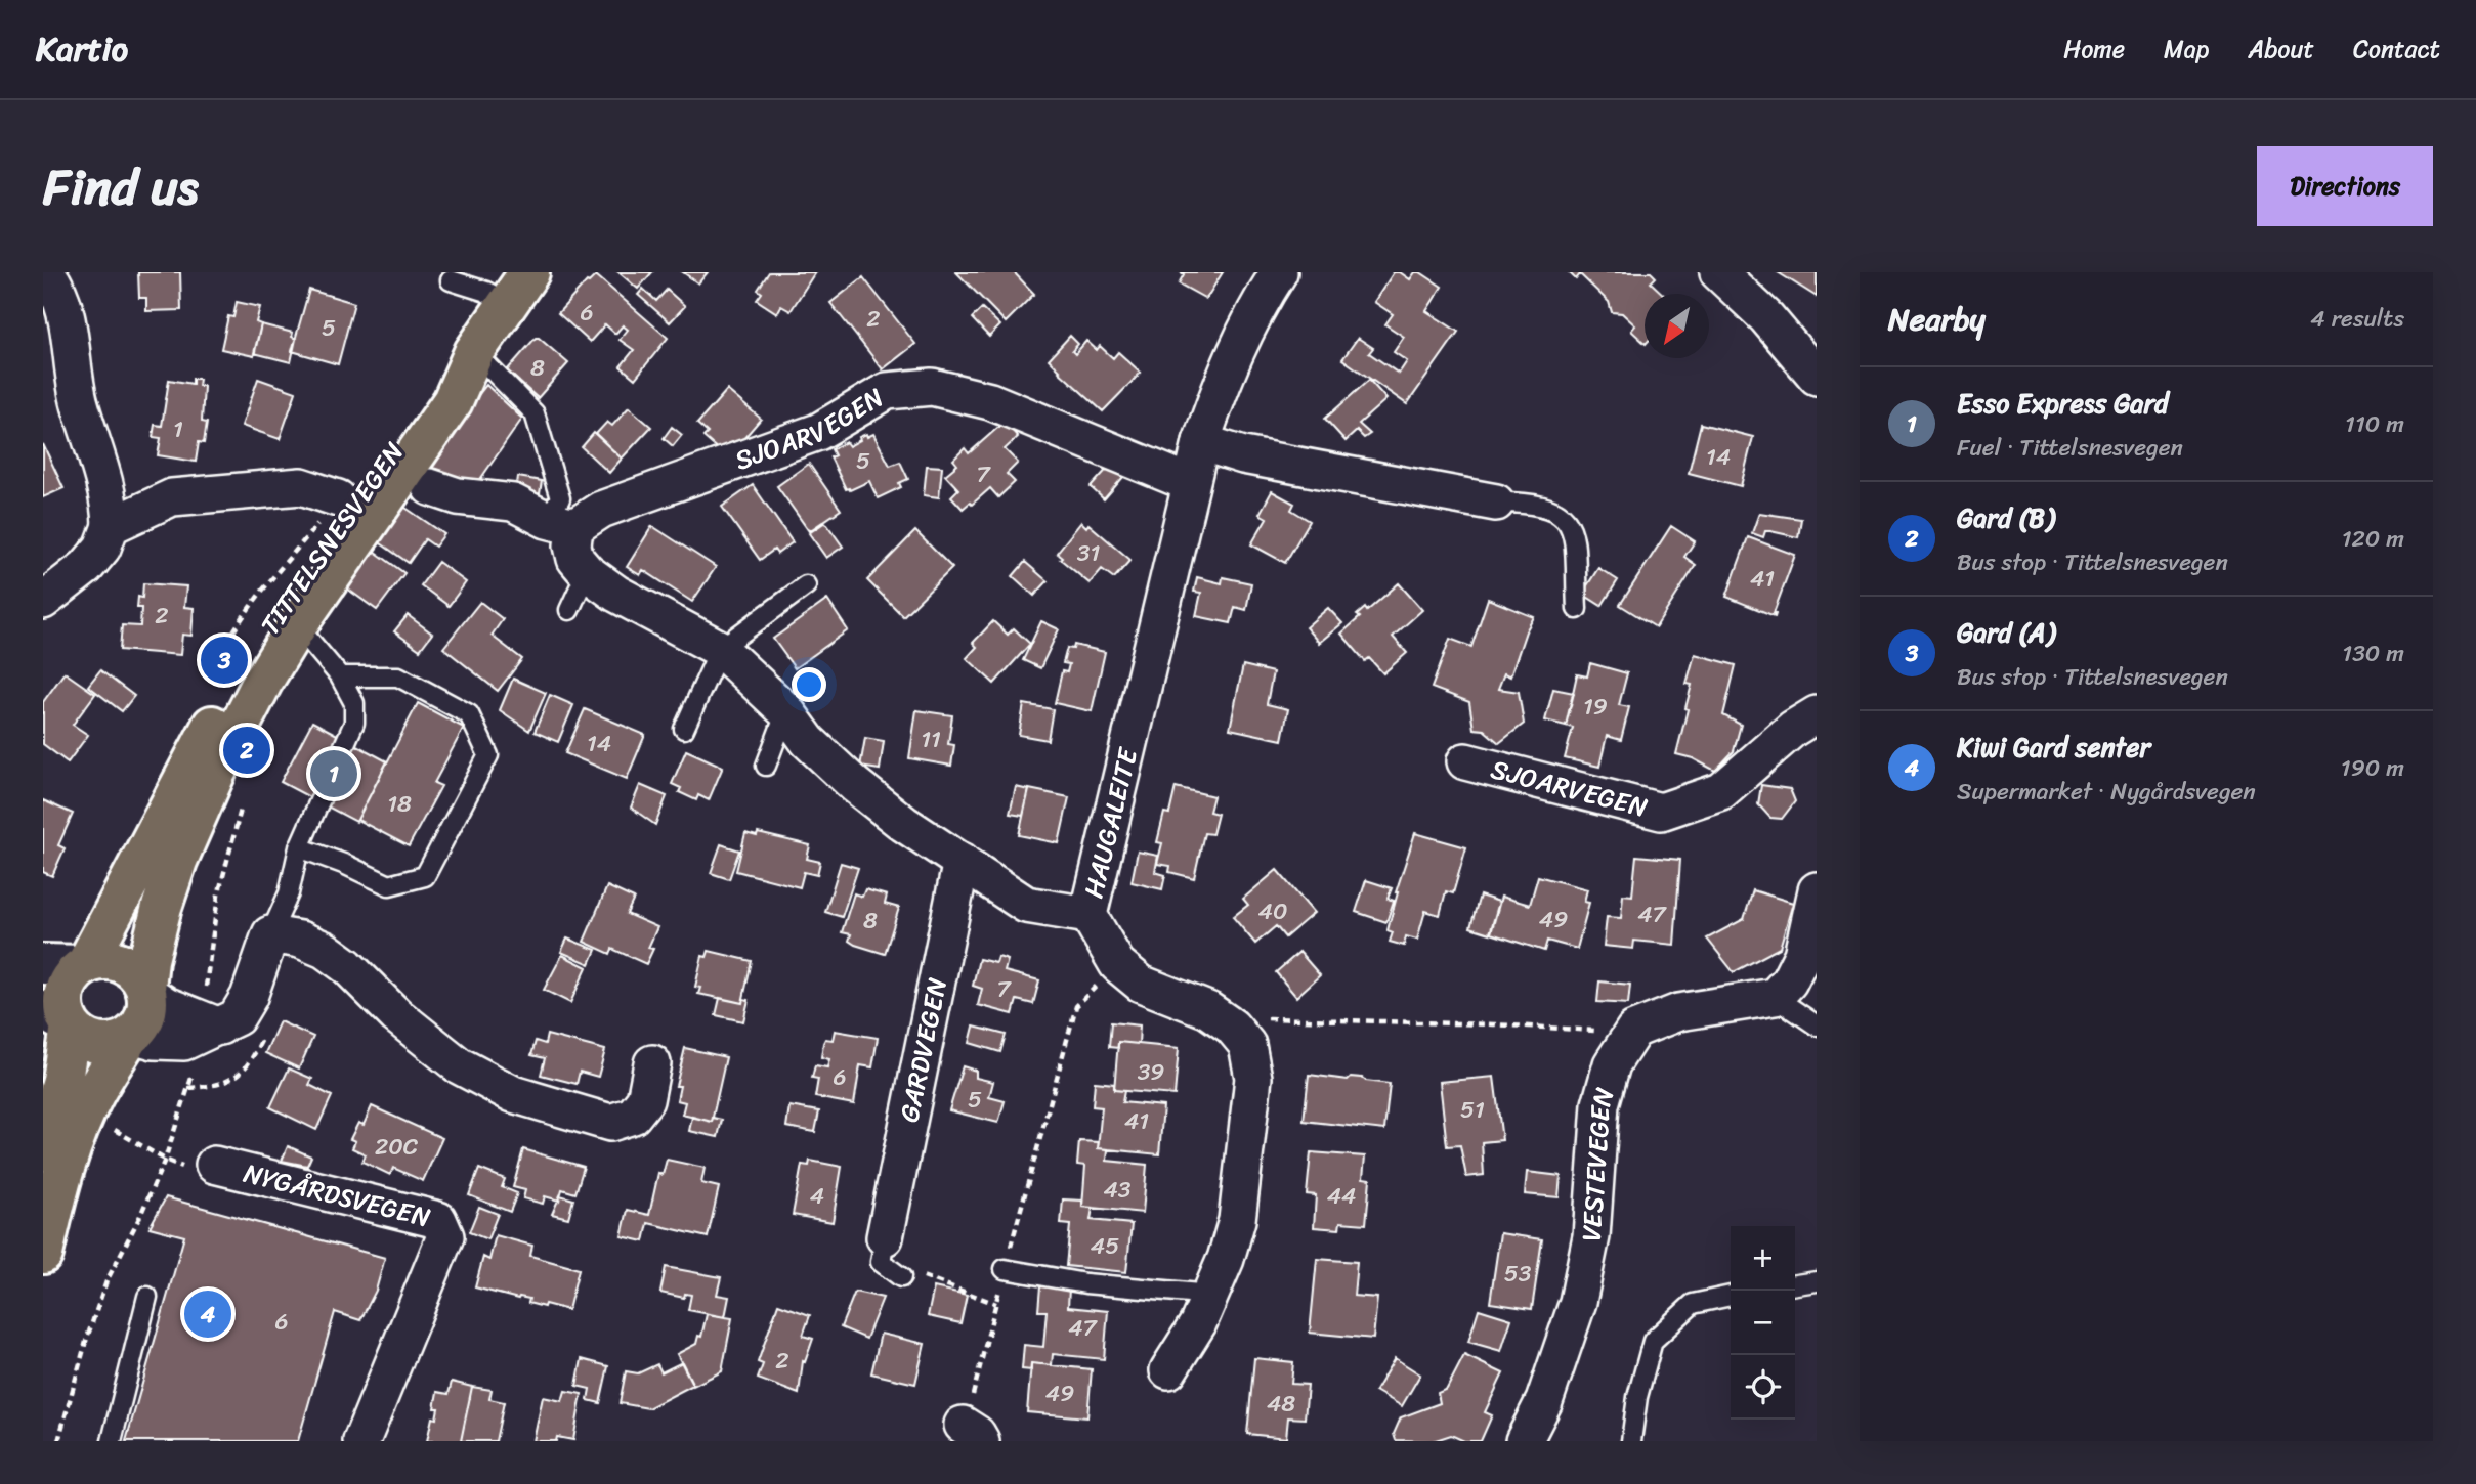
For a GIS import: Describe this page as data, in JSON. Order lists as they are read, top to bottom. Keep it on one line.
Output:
{"streets":{"main road":["TITTELSNESVEGEN"],"street":["SJOARVEGEN","HAUGALEITE","GARDVEGEN","VESTEVEGEN","NYGÅRDSVEGEN"]},"crossings":[["SJOARVEGEN","HAUGALEITE"]],"house_numbers":["6","2","5","8","1","14","5","7","31","41","2","19","11","14","18","40","47","49","8","7","39","6","5","51","41","20C","43","4","44","45","53","6","47","2","49","48"],"north":"bottom left","page":{"header":"Kartio","nav":["Home","Map","About","Contact"],"title":"Find us","buttons":"Directions","heading":["Nearby","4 results"],"list":[{"mark":"1","name":"Esso Express Gard","note":"Fuel · Tittelsnesvegen","value":"110 m"},{"mark":"2","name":"Gard (B)","note":"Bus stop · Tittelsnesvegen","value":"120 m"},{"mark":"3","name":"Gard (A)","note":"Bus stop · Tittelsnesvegen","value":"130 m"},{"mark":"4","name":"Kiwi Gard senter","note":"Supermarket · Nygårdsvegen","value":"190 m"}],"pins":["3","2","1","4"],"map_buttons":["+","−"]}}
